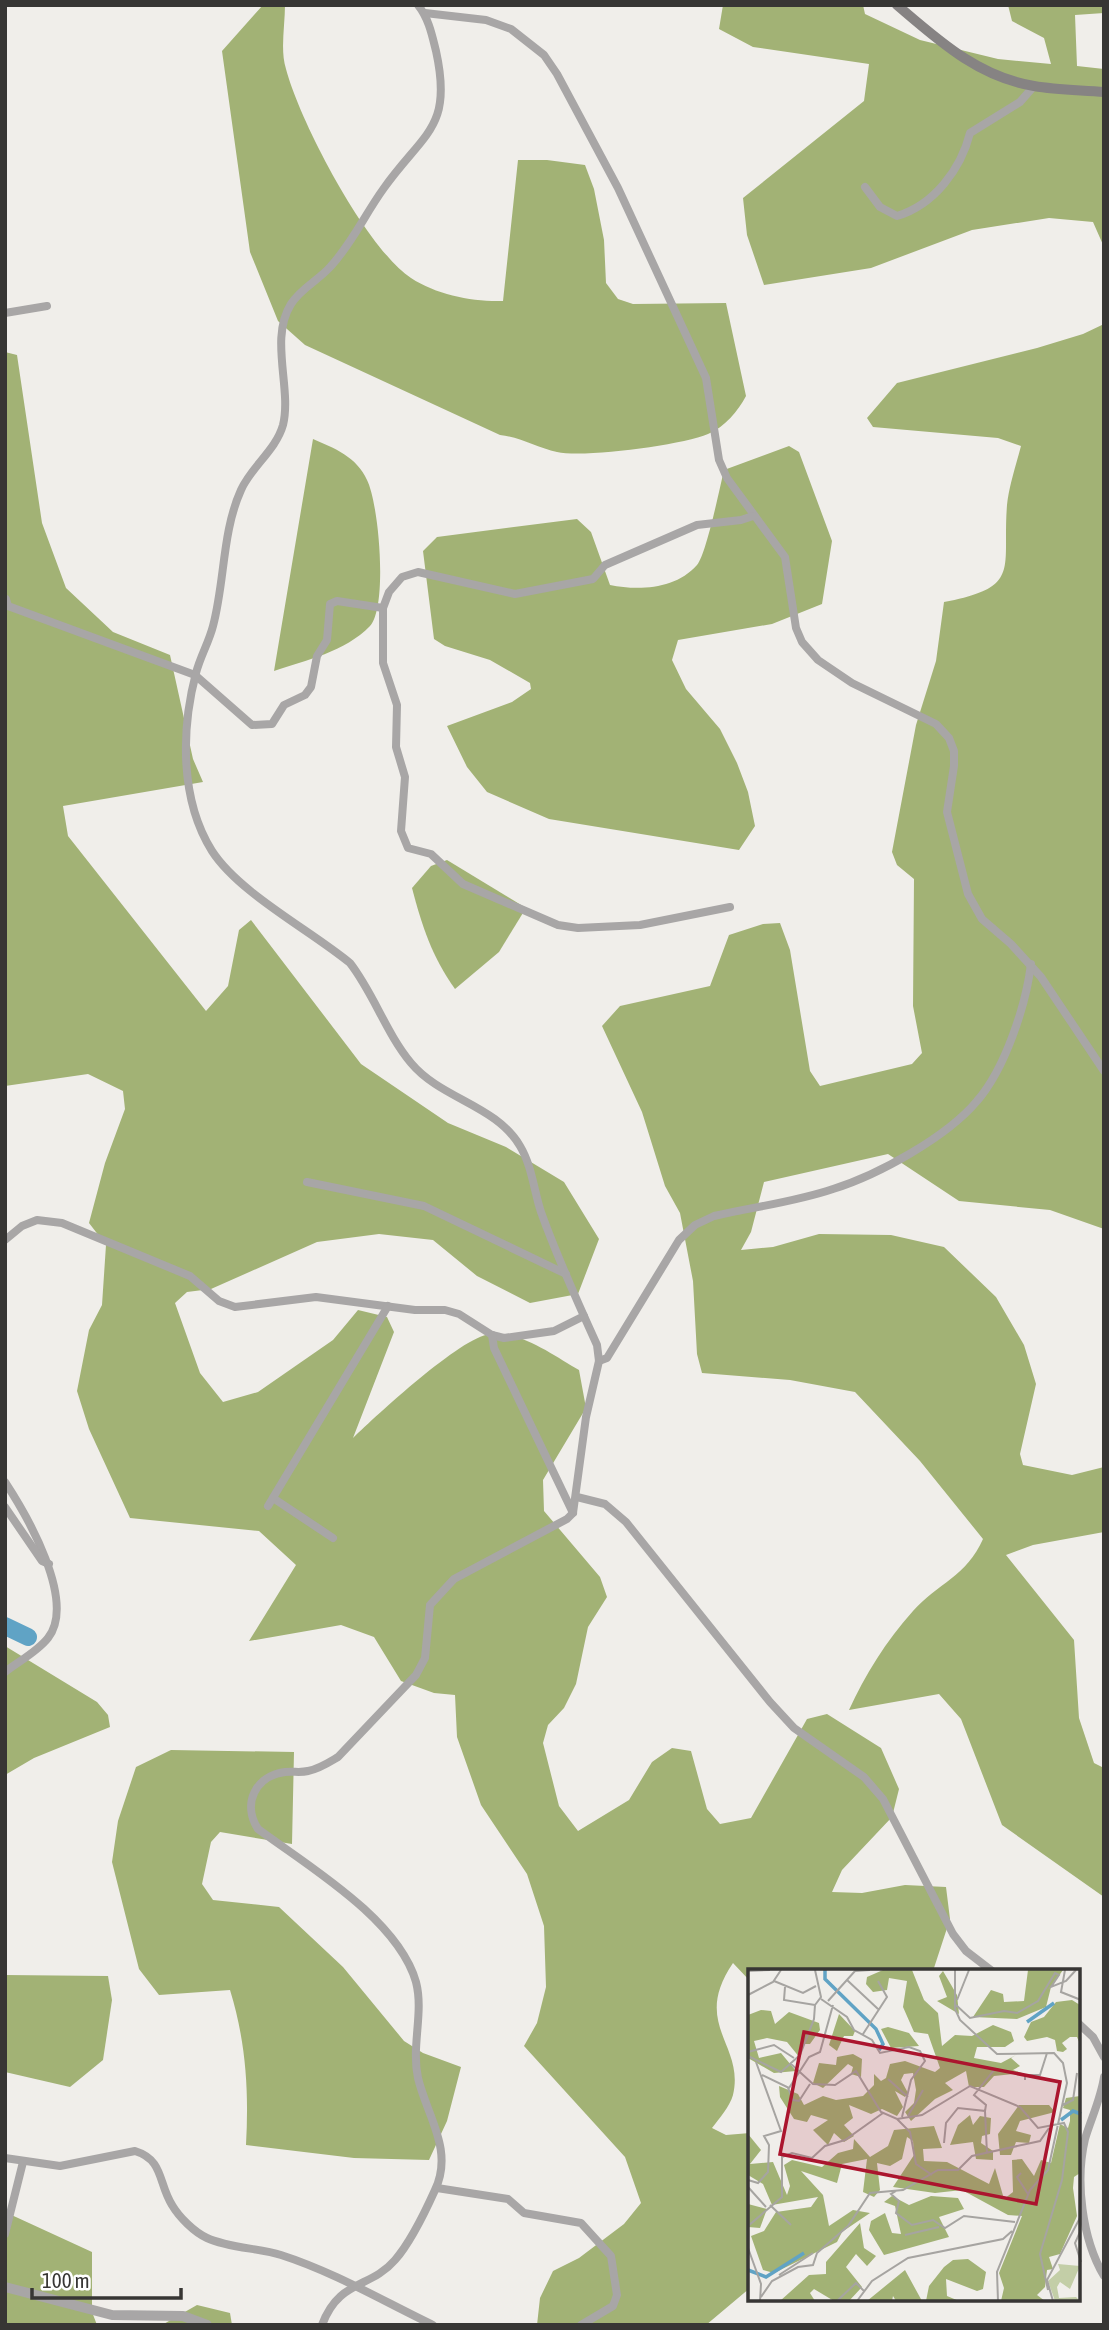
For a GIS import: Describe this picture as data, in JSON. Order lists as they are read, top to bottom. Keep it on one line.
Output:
{"scale_bar":"100 m"}
